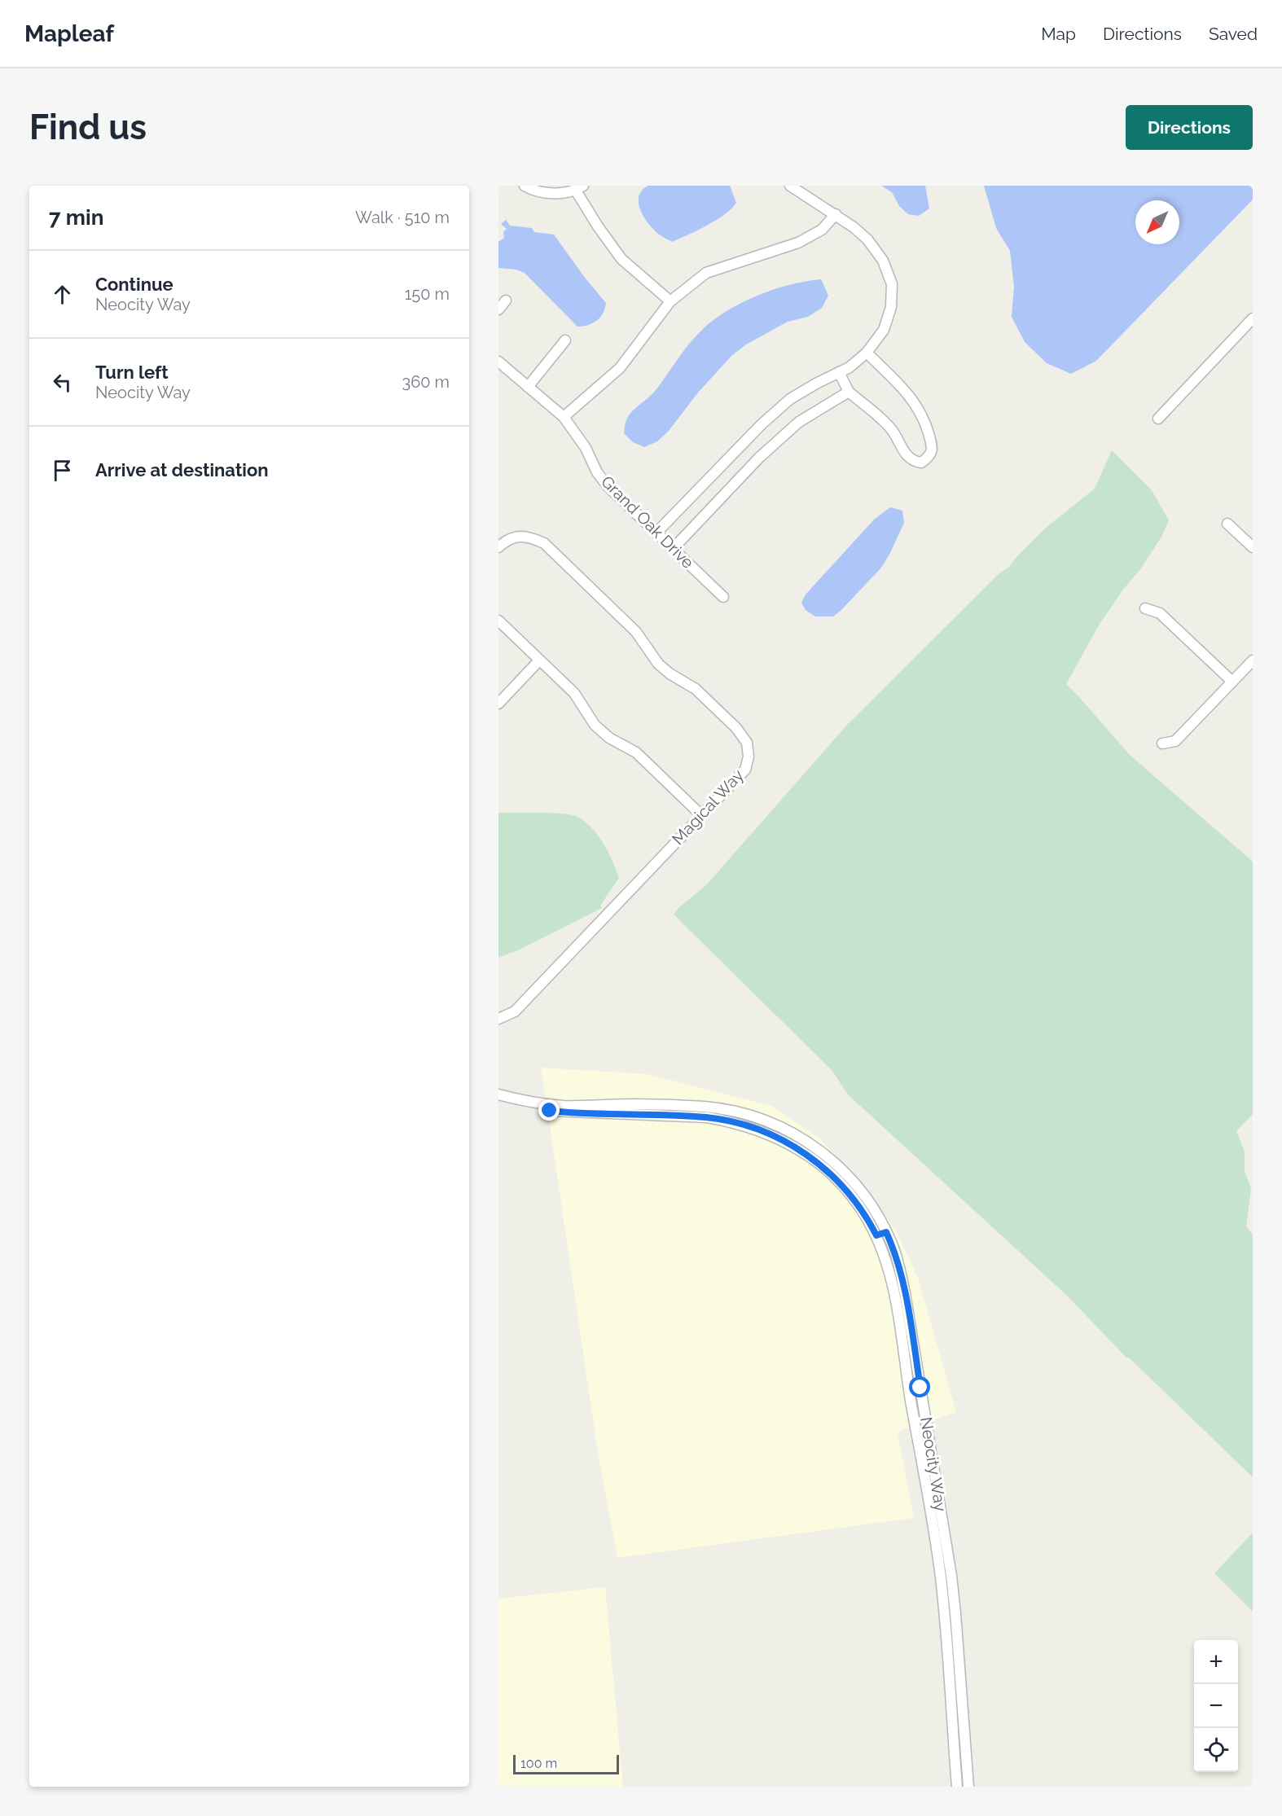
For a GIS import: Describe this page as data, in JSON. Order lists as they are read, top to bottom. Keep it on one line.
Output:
{"streets":{"street":["Grand Oak Drive","Magical Way","Neocity Way"]},"scale_bar":"100 m","north":"bottom left","page":{"header":"Mapleaf","nav":["Map","Directions","Saved"],"buttons":"Directions","title":"Find us","heading":["7 min","Walk · 510 m"],"list":[["Continue","Neocity Way","150 m"],["Turn left","Neocity Way","360 m"],"Arrive at destination"],"map_buttons":["+","−"],"scale":"100 m"}}
